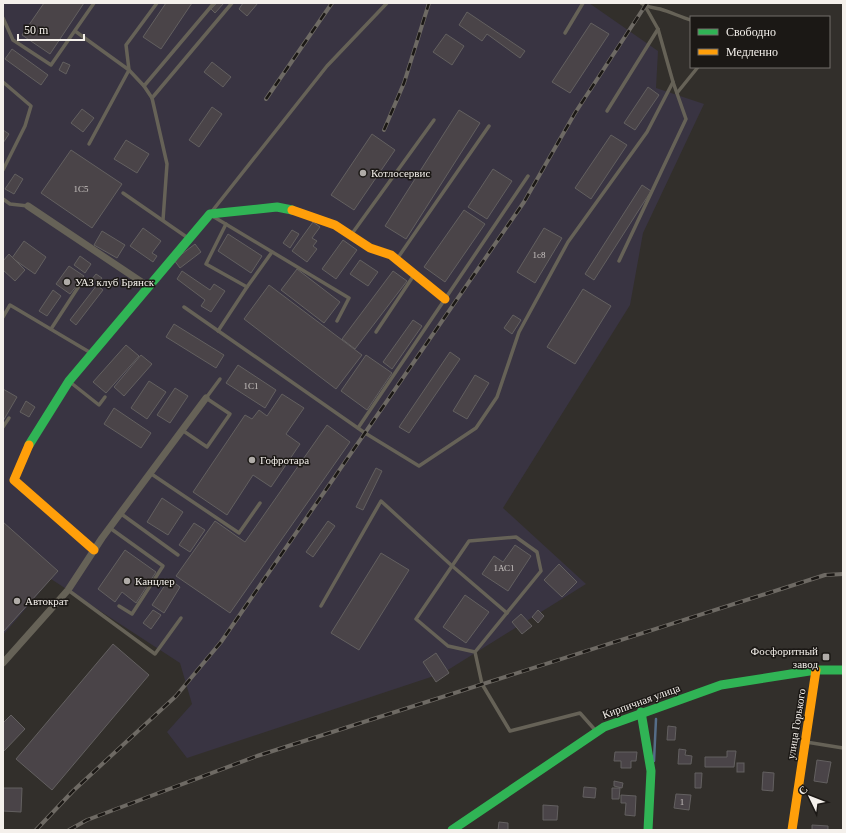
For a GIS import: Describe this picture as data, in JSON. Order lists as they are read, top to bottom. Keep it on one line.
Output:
{"streets":{"street":["Кирпичная улица","улица Горького"]},"crossings":[["Кирпичная улица","улица Горького"]],"places":{"other":["Котлосервис","УАЗ клуб Брянск","Гофротара","Канцлер","Автократ"],"transit":["Фосфоритный завод"]},"house_numbers":["1С5","1с8","1С1","1АС1","1"],"legend":["Свободно","Медленно"],"scale_bar":"50 m","north":"top left"}
